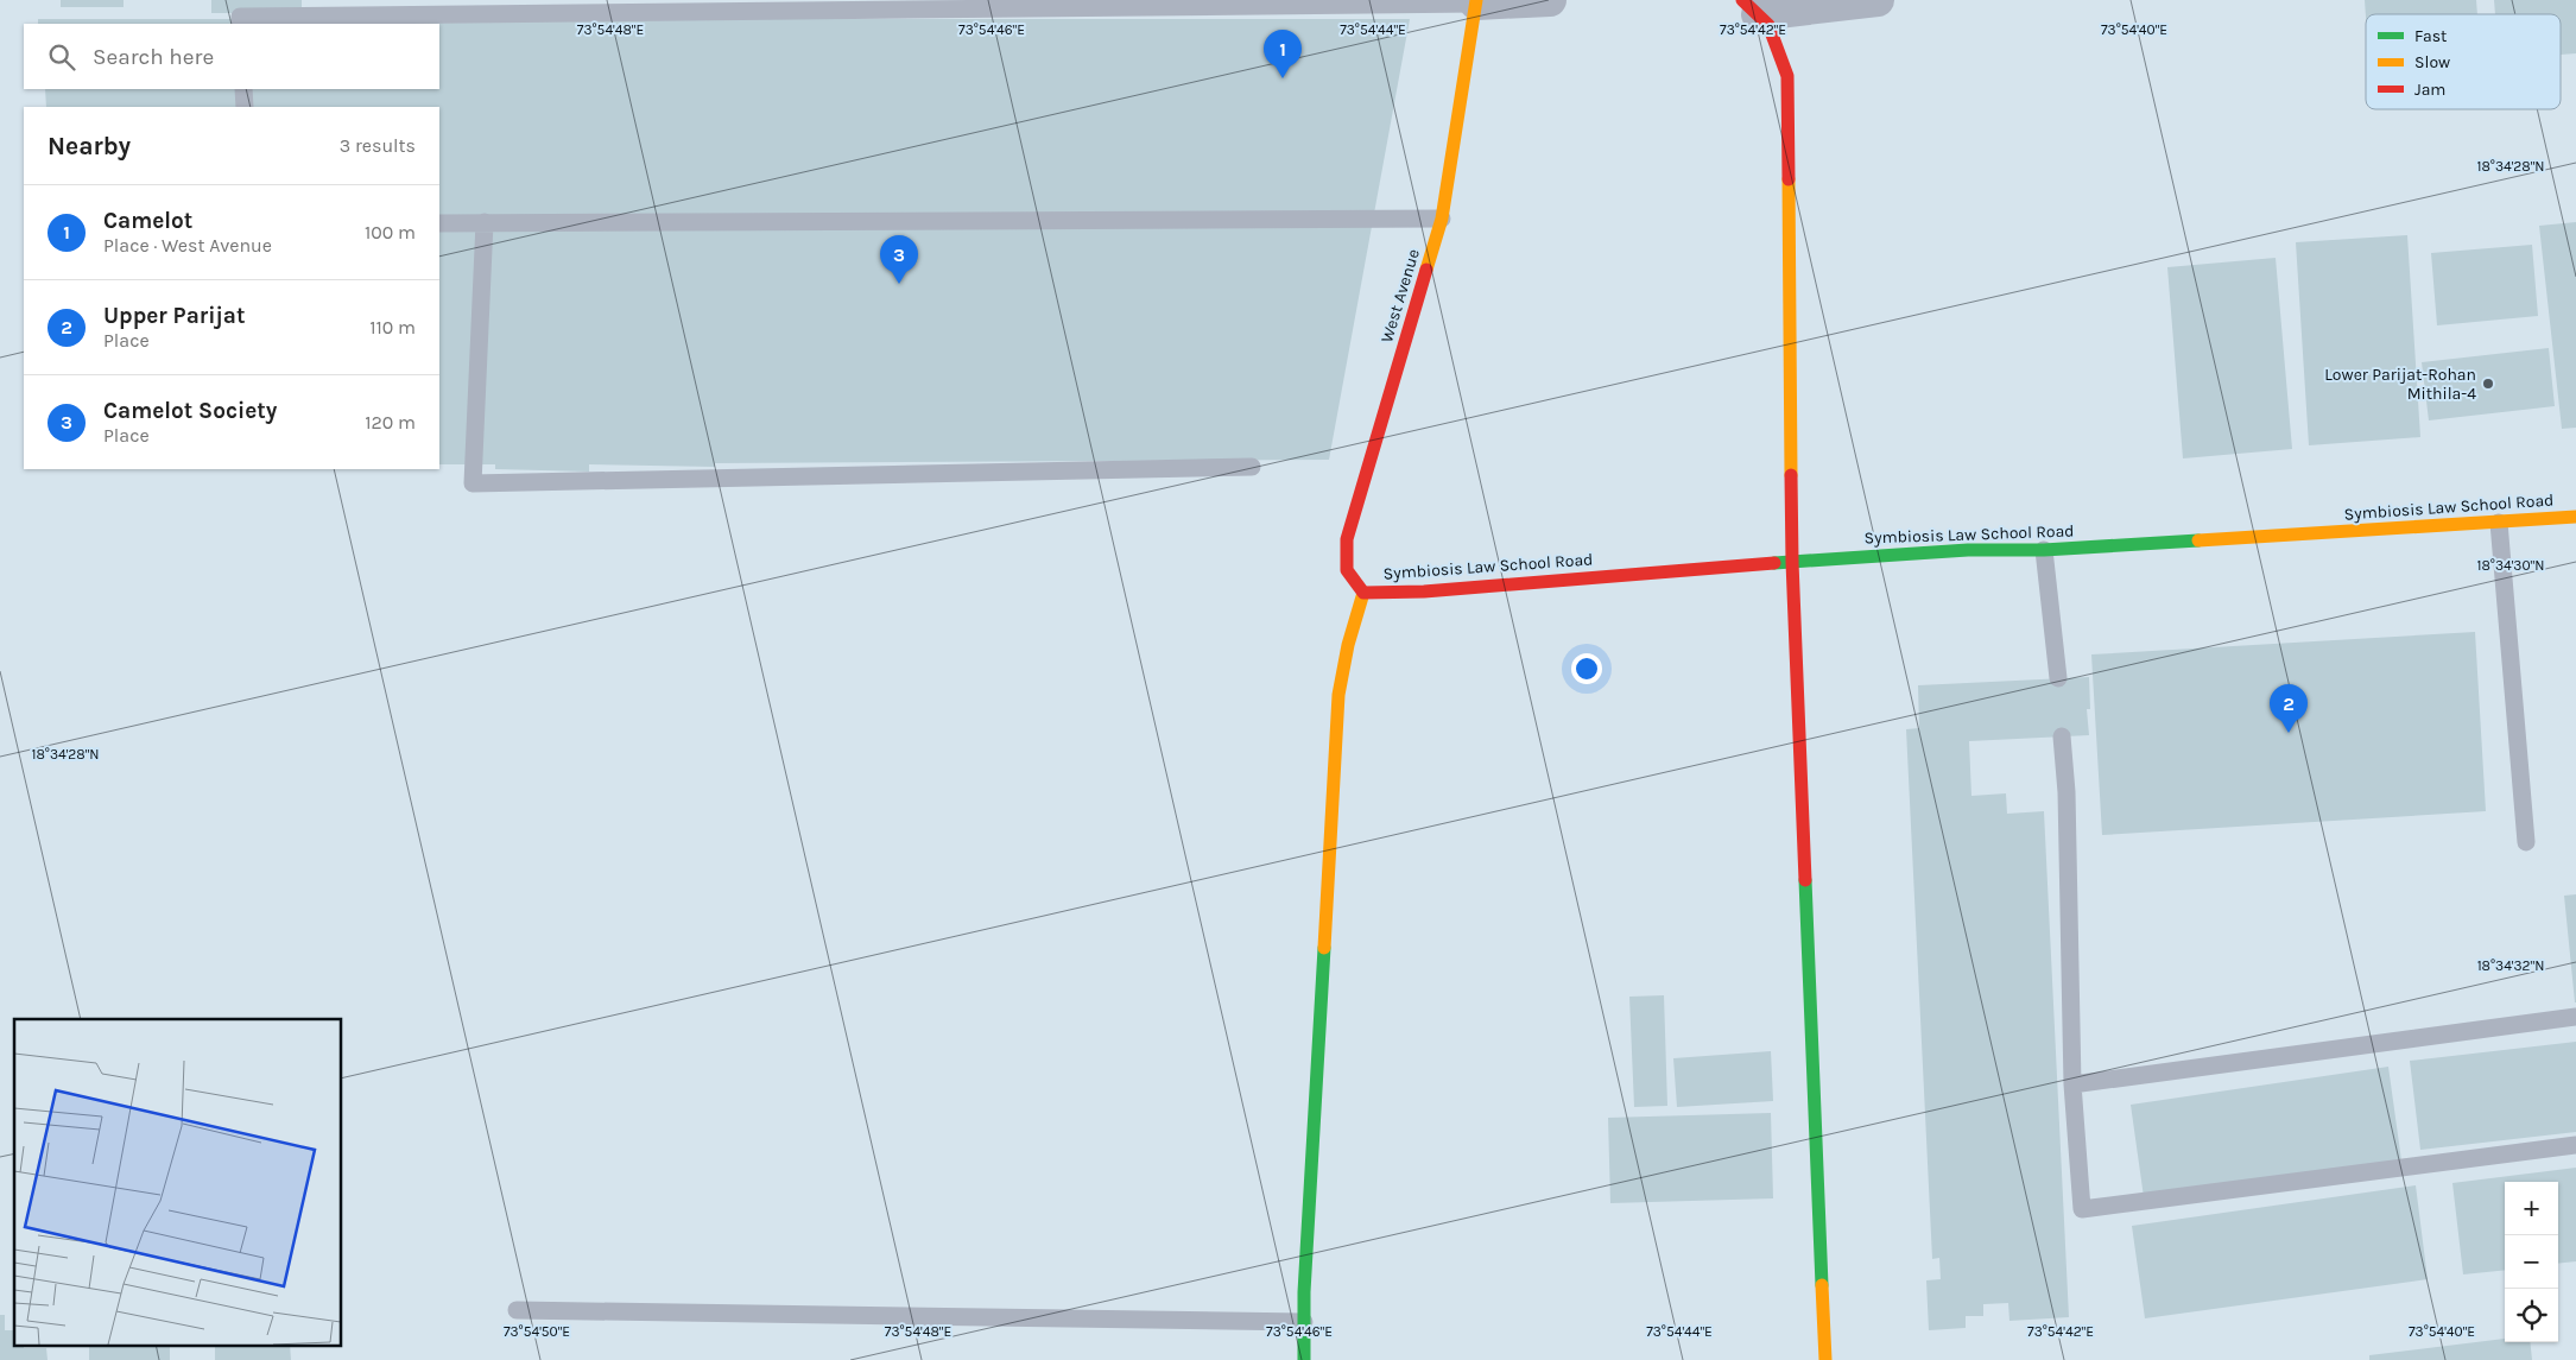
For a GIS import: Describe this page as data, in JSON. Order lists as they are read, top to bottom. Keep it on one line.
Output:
{"streets":{"street":["West Avenue","Symbiosis Law School Road"]},"crossings":[["West Avenue","Symbiosis Law School Road"]],"places":["Lower Parijat-Rohan Mithila-4"],"legend":["Fast","Slow","Jam"],"page":{"search":"Search here","pins":["1","3","2"],"heading":["Nearby","3 results"],"list":[{"mark":"1","name":"Camelot","note":"Place · West Avenue","value":"100 m"},{"mark":"2","name":"Upper Parijat","note":"Place","value":"110 m"},{"mark":"3","name":"Camelot Society","note":"Place","value":"120 m"}],"map_buttons":["+","−"]},"coordinates":["73°54'48\"E","73°54'46\"E","73°54'44\"E","73°54'42\"E","73°54'40\"E","18°34'28\"N","18°34'30\"N","18°34'32\"N","73°54'50\"E"]}
